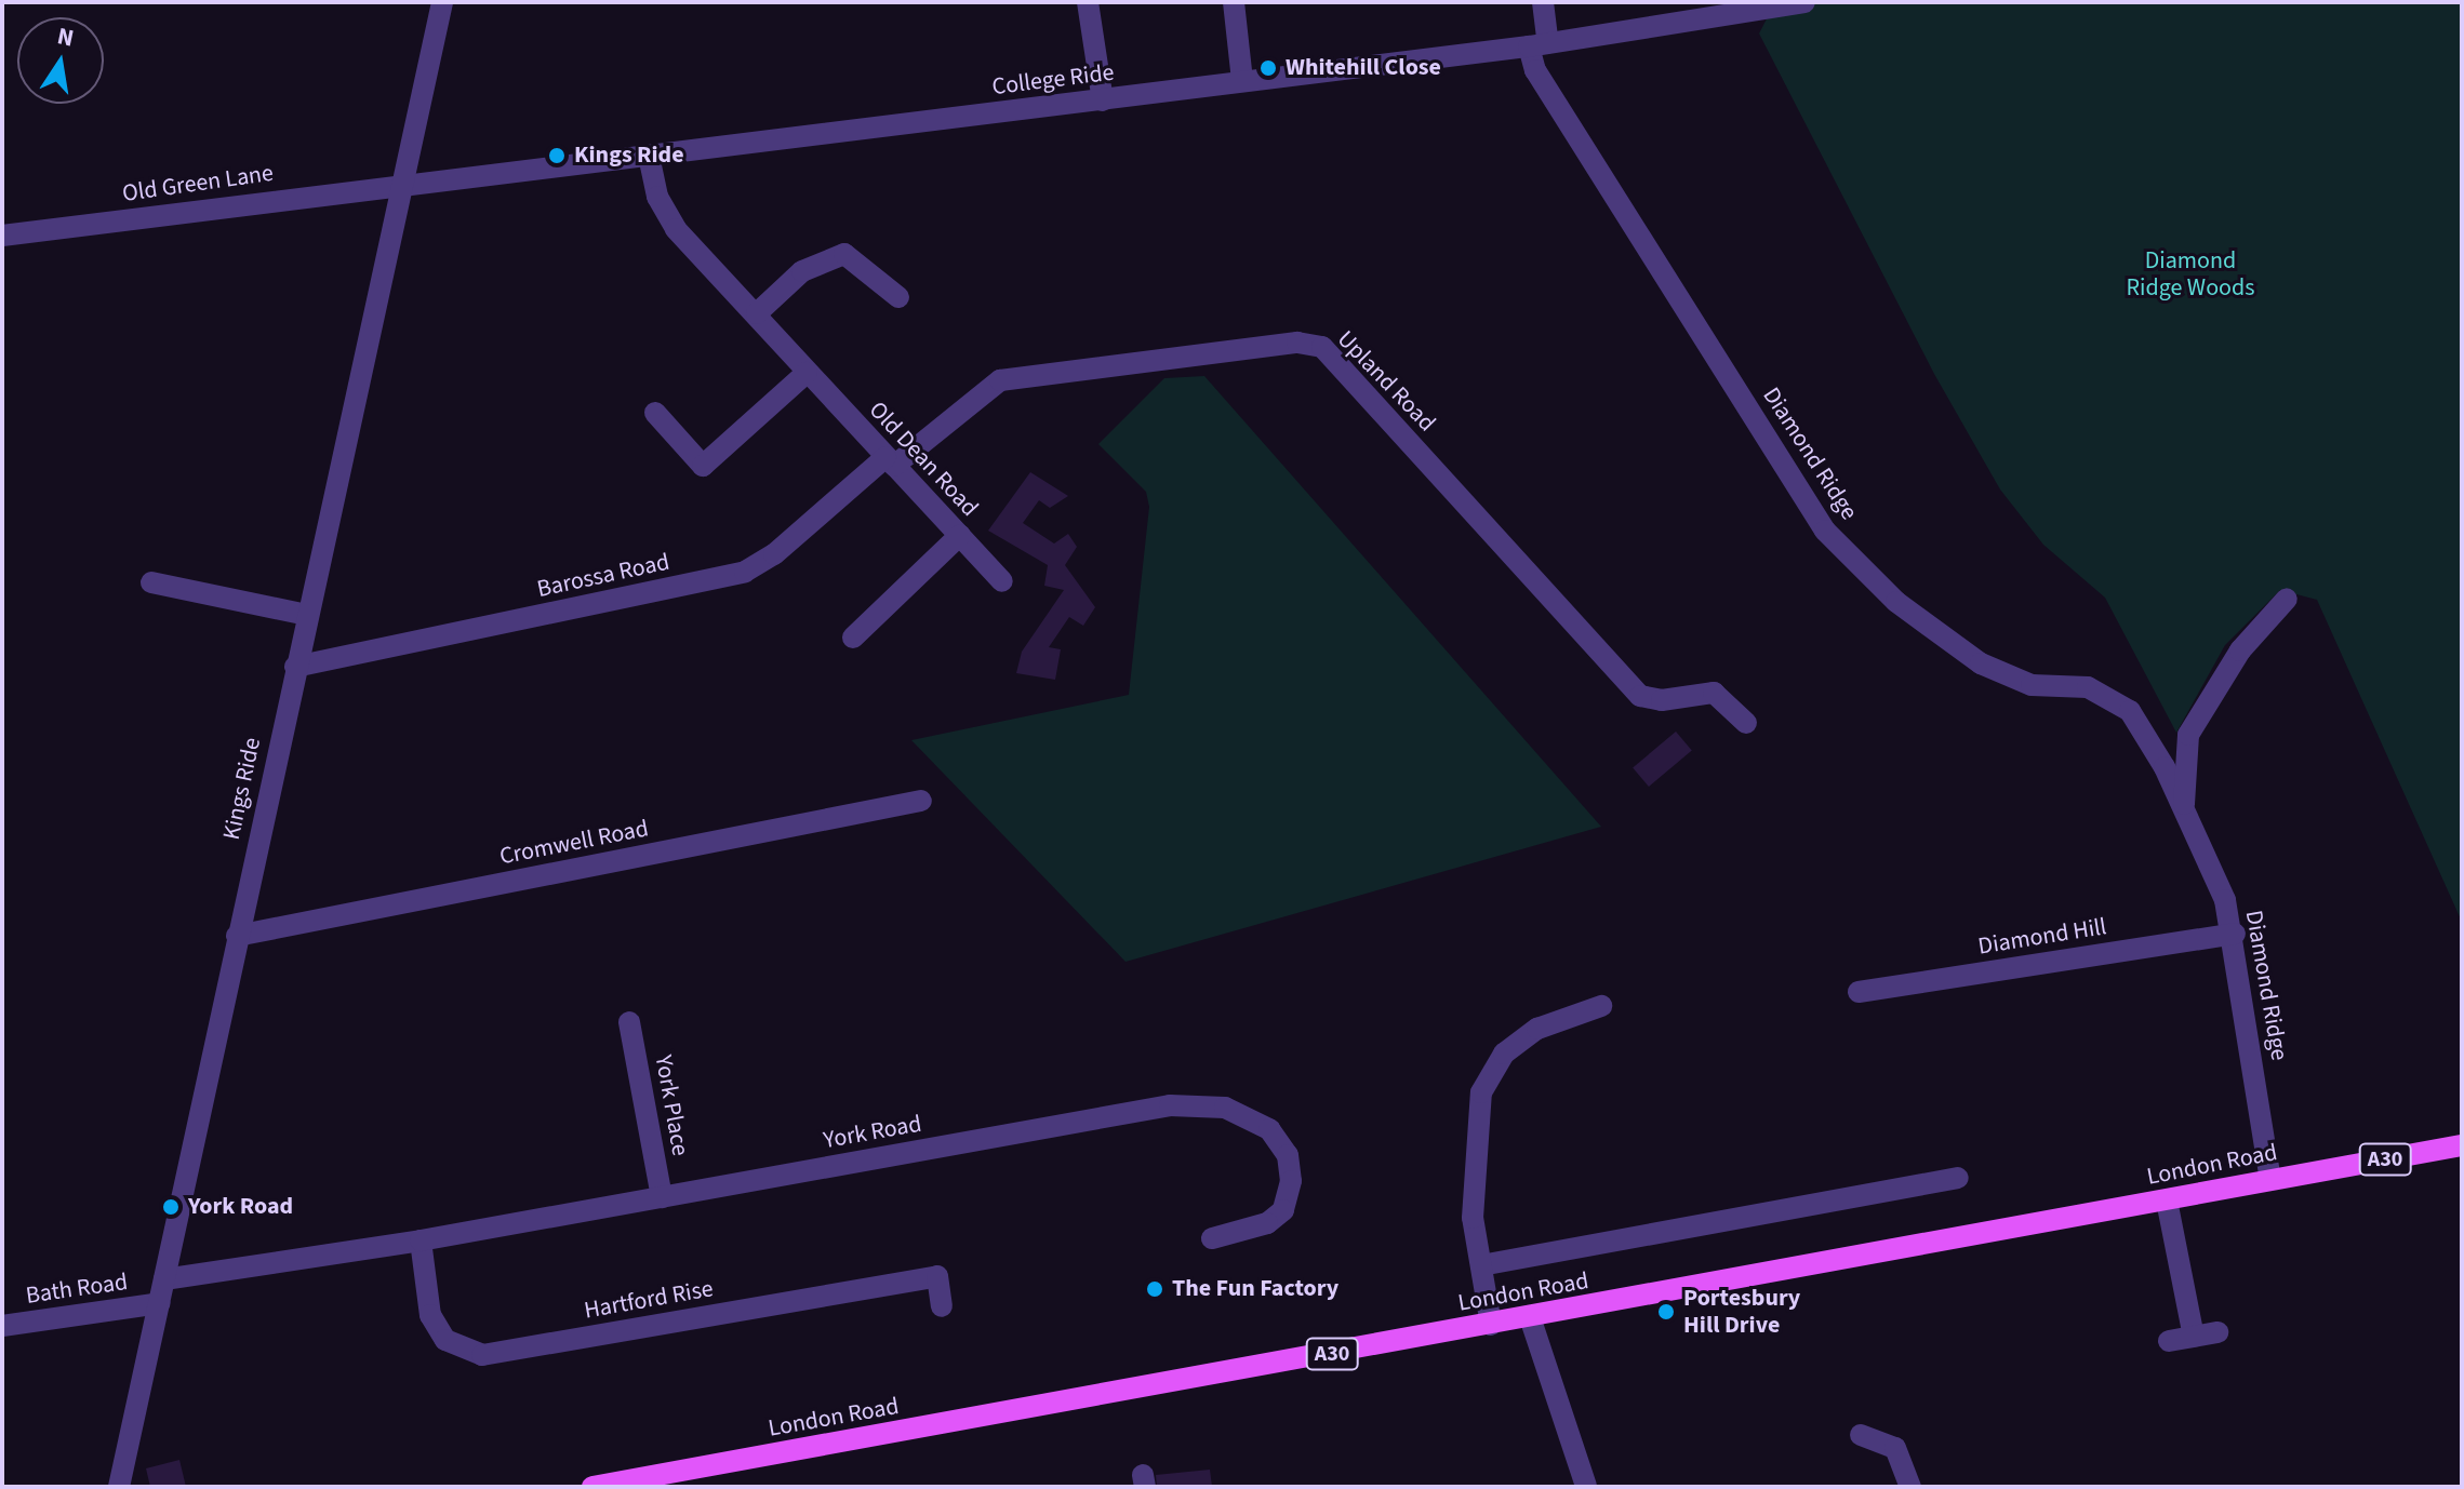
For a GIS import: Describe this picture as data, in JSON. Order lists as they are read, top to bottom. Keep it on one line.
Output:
{"streets":{"main road":["A30","London Road"],"street":["College Ride","Old Green Lane","Upland Road","Diamond Ridge","Old Dean Road","Barossa Road","Kings Ride","Cromwell Road","Diamond Hill","York Place","York Road","Bath Road","Hartford Rise"]},"crossings":[["College Ride","Old Green Lane"],["College Ride","Diamond Ridge"],["College Ride","Old Dean Road"],["College Ride","Kings Ride"],["Old Green Lane","Kings Ride"],["Upland Road","Old Dean Road"],["Upland Road","Barossa Road"],["Diamond Ridge","Diamond Hill"],["Diamond Ridge","London Road"],["Old Dean Road","Barossa Road"],["Barossa Road","Kings Ride"],["Kings Ride","Cromwell Road"],["Kings Ride","York Road"],["Kings Ride","Bath Road"],["York Place","York Road"],["York Road","Hartford Rise"]],"parks":["Diamond Ridge Woods"],"places":["Whitehill Close","Kings Ride","York Road","The Fun Factory","Portesbury Hill Drive"],"north":"top"}
